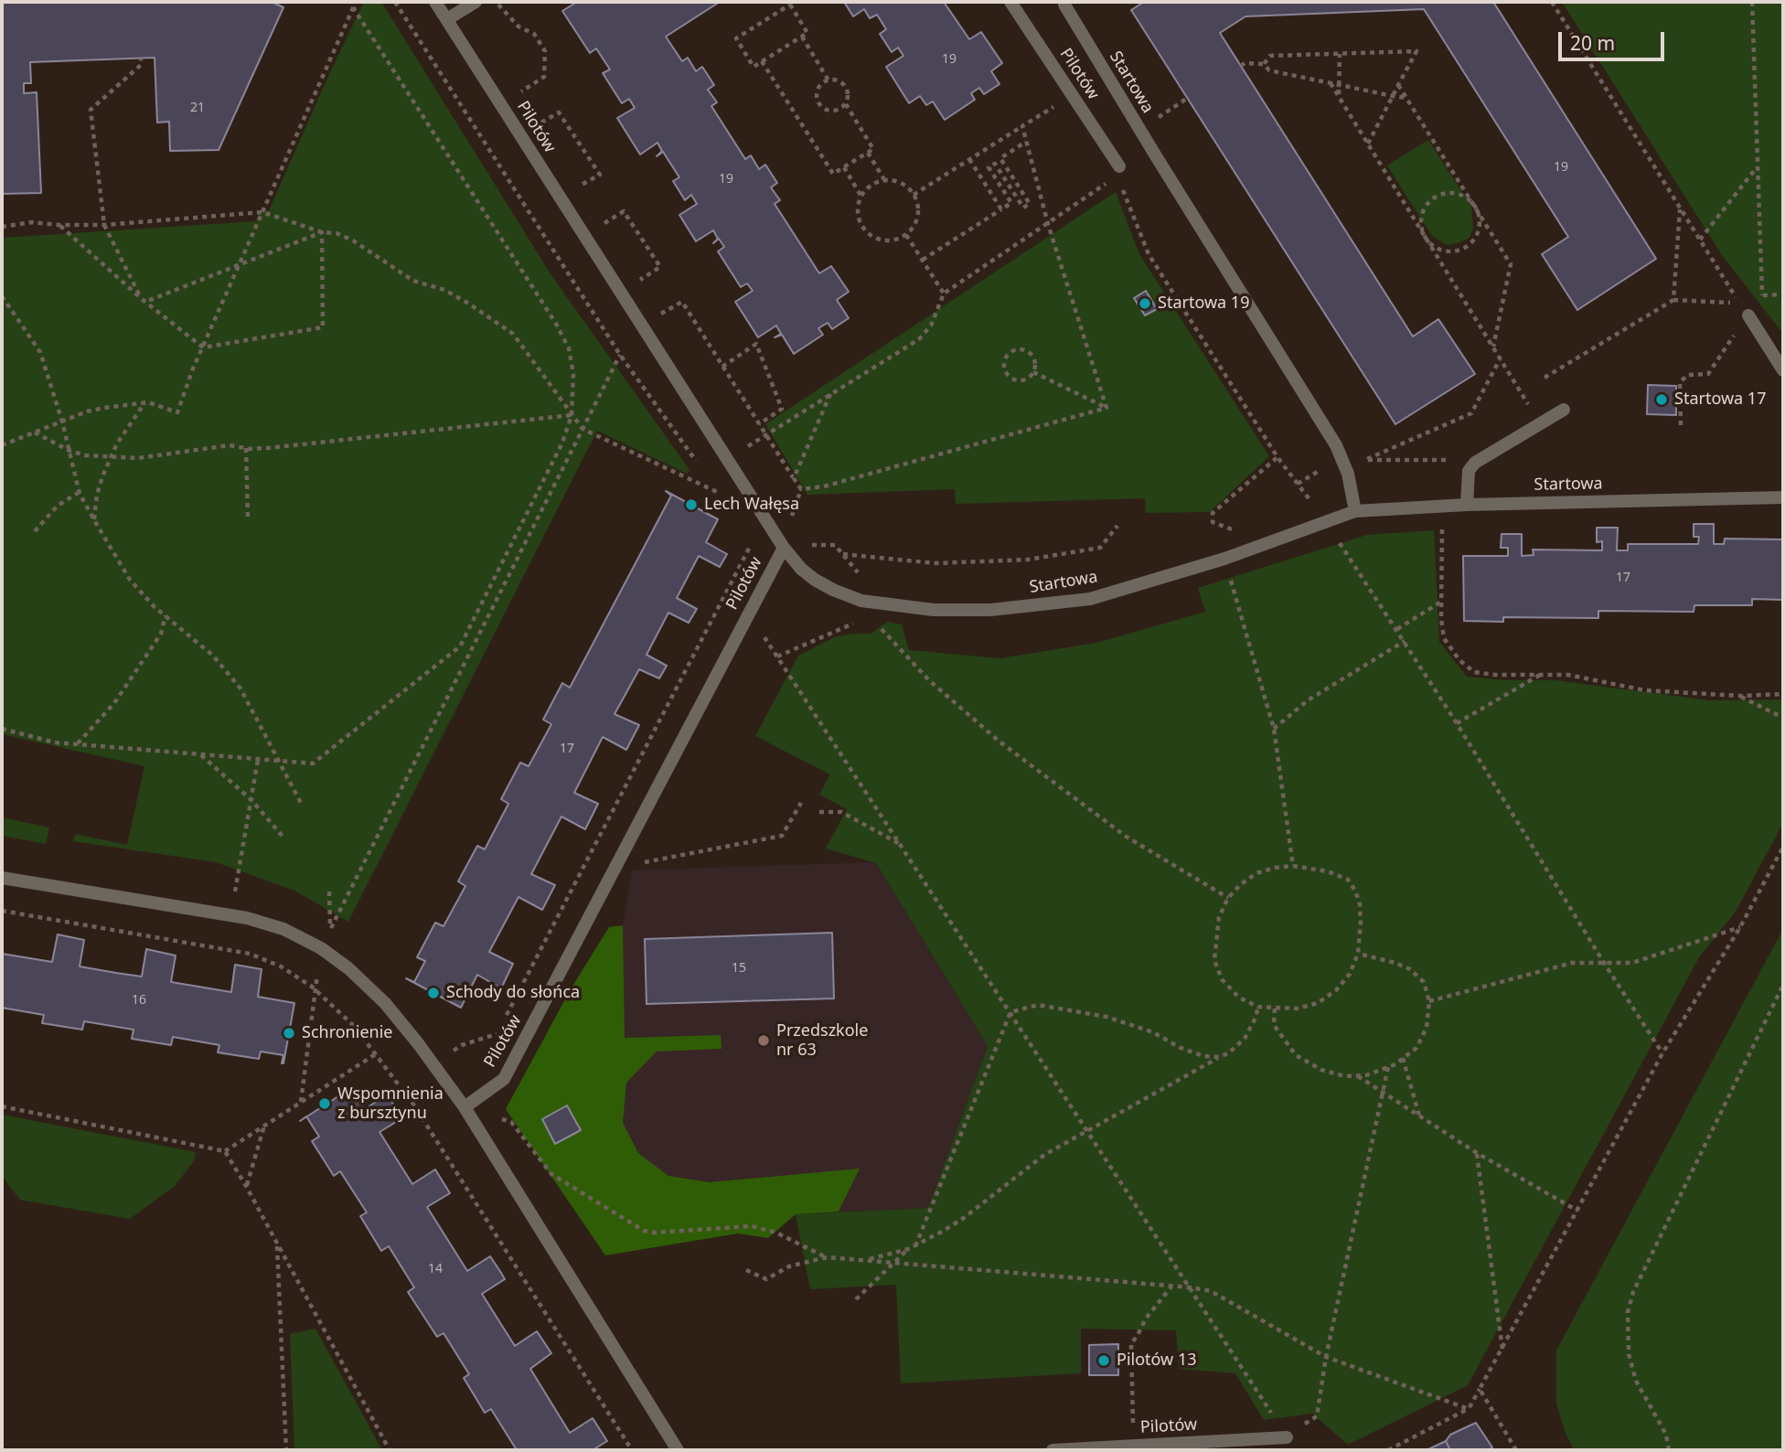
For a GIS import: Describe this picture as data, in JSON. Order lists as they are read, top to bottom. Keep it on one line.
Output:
{"streets":{"street":["Pilotów","Startowa"]},"crossings":[["Pilotów","Startowa"]],"places":["Startowa 19","Startowa 17","Lech Wałęsa","Schody do słońca","Schronienie","Przedszkole nr 63","Wspomnienia z bursztynu","Pilotów 13"],"house_numbers":["19","21","19","19","17","17","15","16","14"],"scale_bar":"20 m"}
